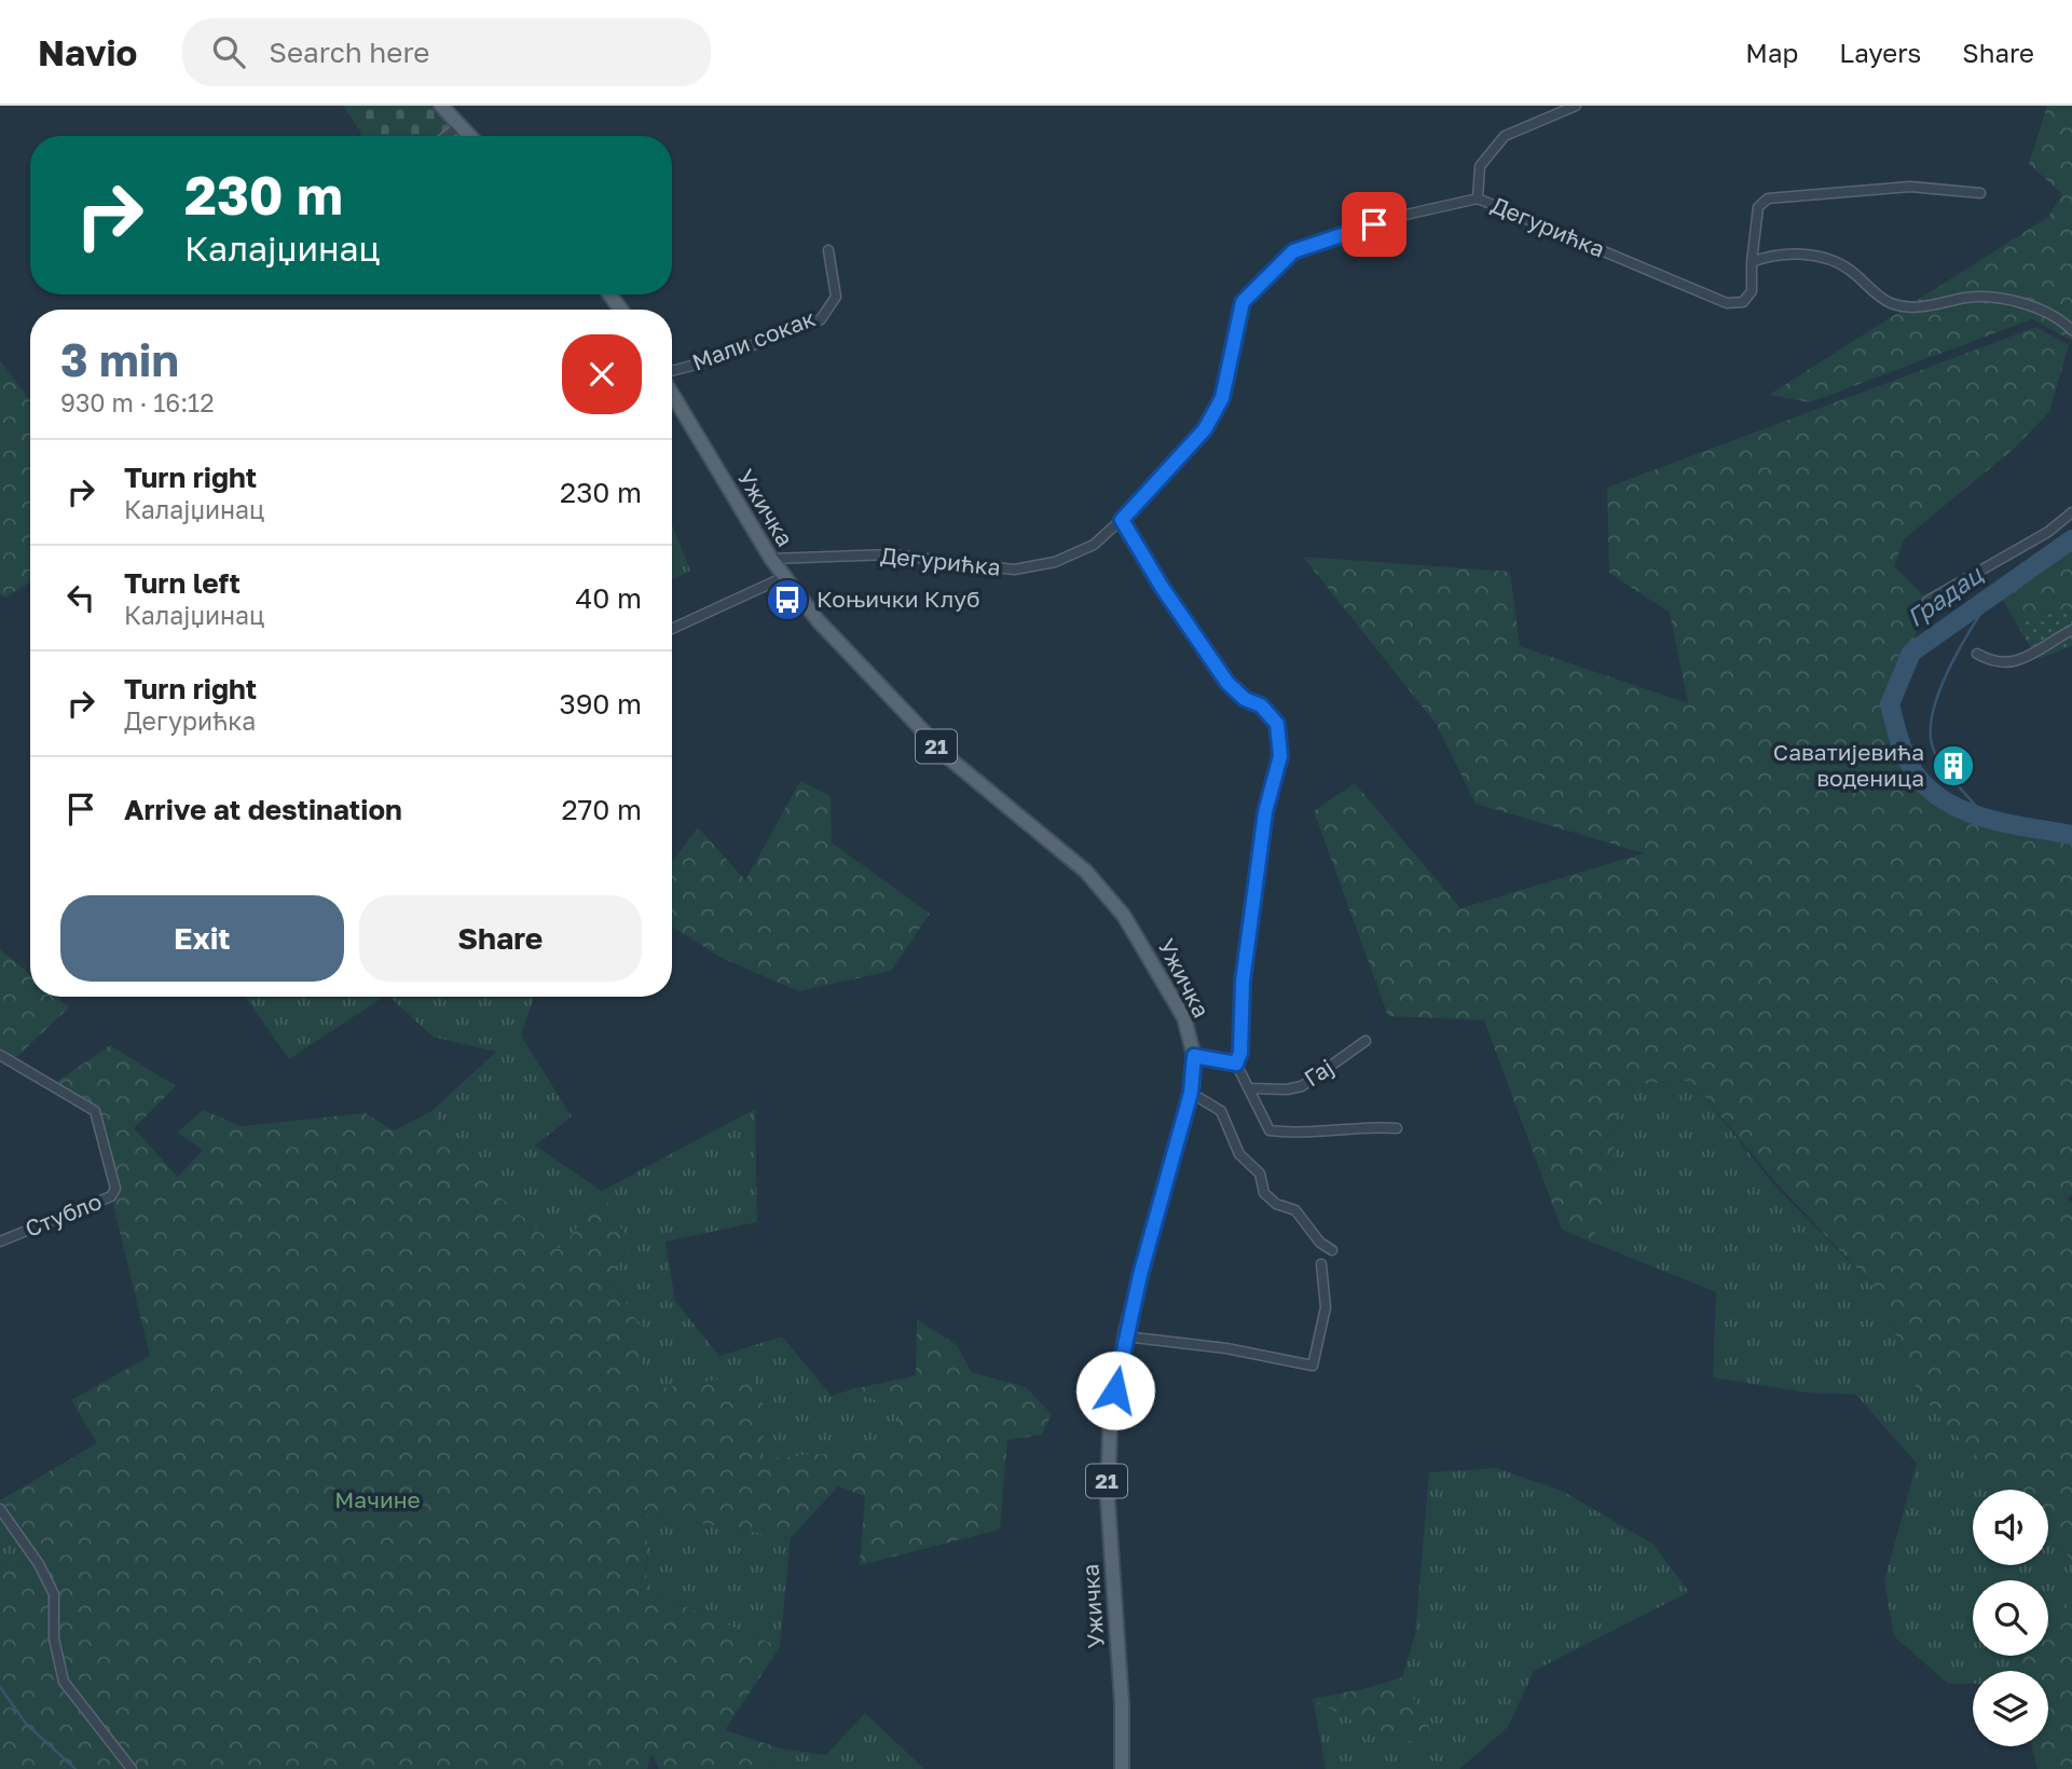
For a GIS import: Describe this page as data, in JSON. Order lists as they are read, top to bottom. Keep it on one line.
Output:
{"streets":{"main road":["Ужичка","21"],"street":["Дегурићка","Мали сокак","Гај","Стубло"]},"crossings":[["Дегурићка","Ужичка"]],"water":["Градац"],"parks":["Мачине"],"places":{"bus stop":["Коњички Клуб"],"building":["Саватијевића воденица"]},"page":{"header":"Navio","search":"Search here","nav":["Map","Layers","Share"],"turn":["230 m","Калајџинац"],"heading":["3 min","930 m · 16:12"],"list":[{"name":"Turn right","note":"Калајџинац","value":"230 m"},{"name":"Turn left","note":"Калајџинац","value":"40 m"},{"name":"Turn right","note":"Дегурићка","value":"390 m"},{"name":"Arrive at destination","value":"270 m"}],"buttons":["Exit","Share"]}}
